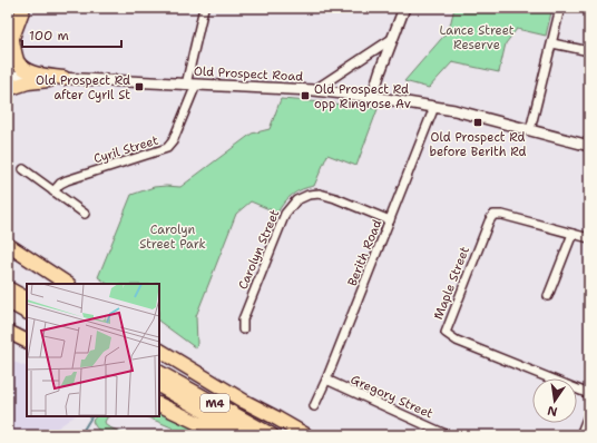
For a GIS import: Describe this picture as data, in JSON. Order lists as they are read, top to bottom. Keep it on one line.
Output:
{"streets":{"highway":["M4"],"main road":["Old Prospect Road"],"street":["Cyril Street","Carolyn Street","Berith Road","Maple Street","Gregory Street"]},"crossings":[["Old Prospect Road","Cyril Street"],["Old Prospect Road","Berith Road"],["Carolyn Street","Berith Road"],["Berith Road","Gregory Street"]],"parks":["Lance Street Reserve","Carolyn Street Park"],"places":{"transit":["Old Prospect Rd after Cyril St","Old Prospect Rd opp Ringrose Av","Old Prospect Rd before Berith Rd"]},"scale_bar":"100 m","north":"bottom"}
